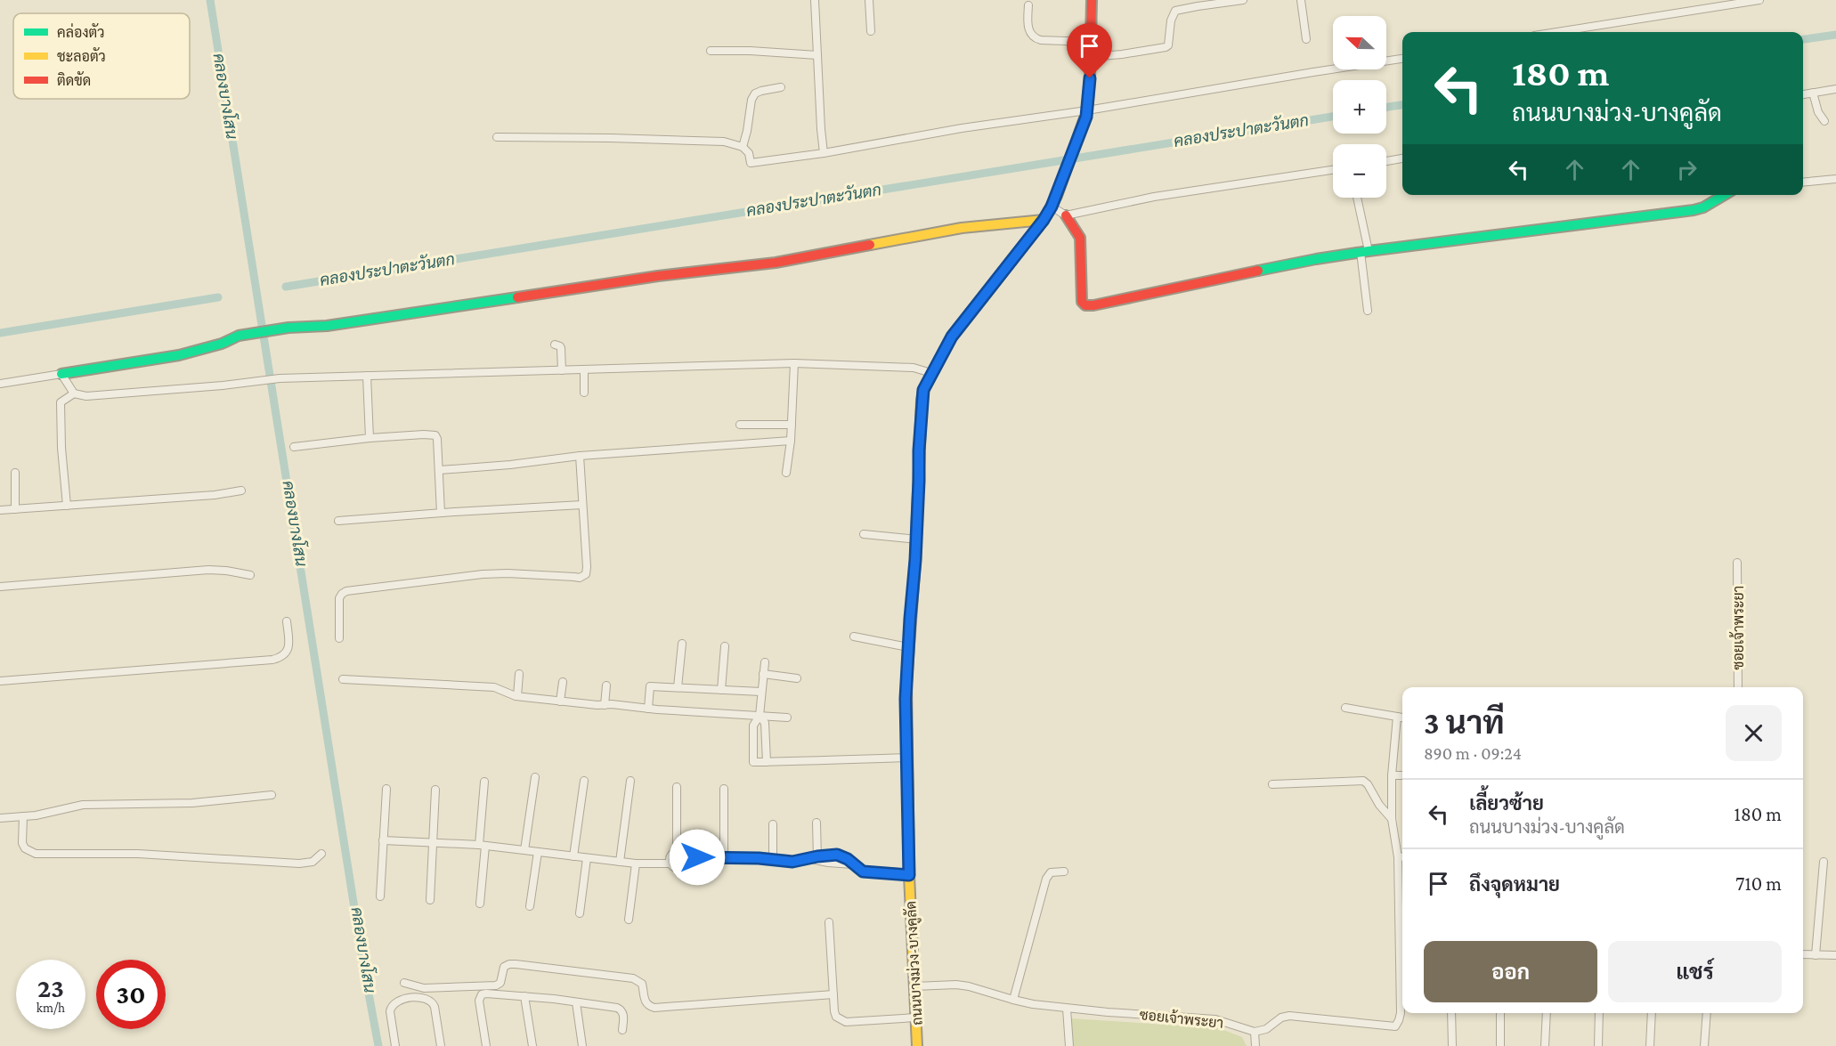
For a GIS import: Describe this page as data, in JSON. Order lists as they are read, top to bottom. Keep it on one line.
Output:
{"streets":{"street":["ซอยเจ้าพระยา","ถนนบางม่วง-บางคูลัด"]},"crossings":[["ซอยเจ้าพระยา","ถนนบางม่วง-บางคูลัด"]],"water":["คลองบางโสน","คลองประปาตะวันตก"],"legend":["คล่องตัว","ชะลอตัว","ติดขัด"],"north":"left","page":{"map_buttons":["+","−"],"turn":["180 m","ถนนบางม่วง-บางคูลัด"],"heading":["3 นาที","890 m · 09:24"],"list":[{"name":"เลี้ยวซ้าย","note":"ถนนบางม่วง-บางคูลัด","value":"180 m"},{"name":"ถึงจุดหมาย","value":"710 m"}],"buttons":["ออก","แชร์"],"speed":"23 km/h","limit":"30"}}
